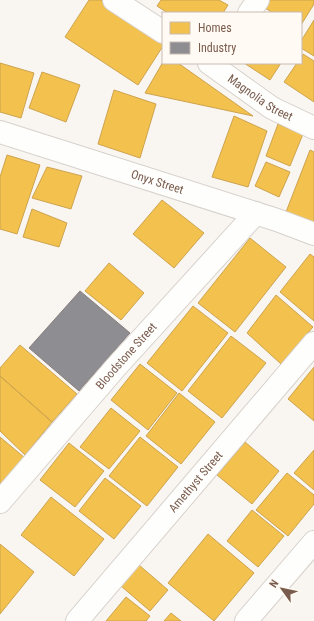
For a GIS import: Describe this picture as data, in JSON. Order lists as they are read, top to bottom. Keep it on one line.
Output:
{"streets":{"street":["Magnolia Street","Onyx Street","Bloodstone Street","Amethyst Street"]},"crossings":[["Onyx Street","Bloodstone Street"]],"legend":["Homes","Industry"],"north":"top left"}
